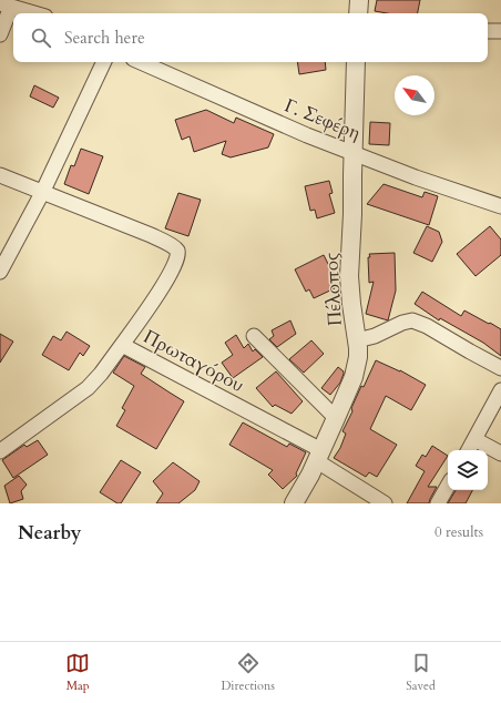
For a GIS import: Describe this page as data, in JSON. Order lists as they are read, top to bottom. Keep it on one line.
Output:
{"streets":{"street":["Γ. Σεφέρη","Πέλοπος","Πρωταγόρου"]},"crossings":[["Γ. Σεφέρη","Πέλοπος"],["Πέλοπος","Πρωταγόρου"]],"north":"top left","page":{"search":"Search here","heading":["Nearby","0 results"],"nav":["Map","Directions","Saved"]}}
